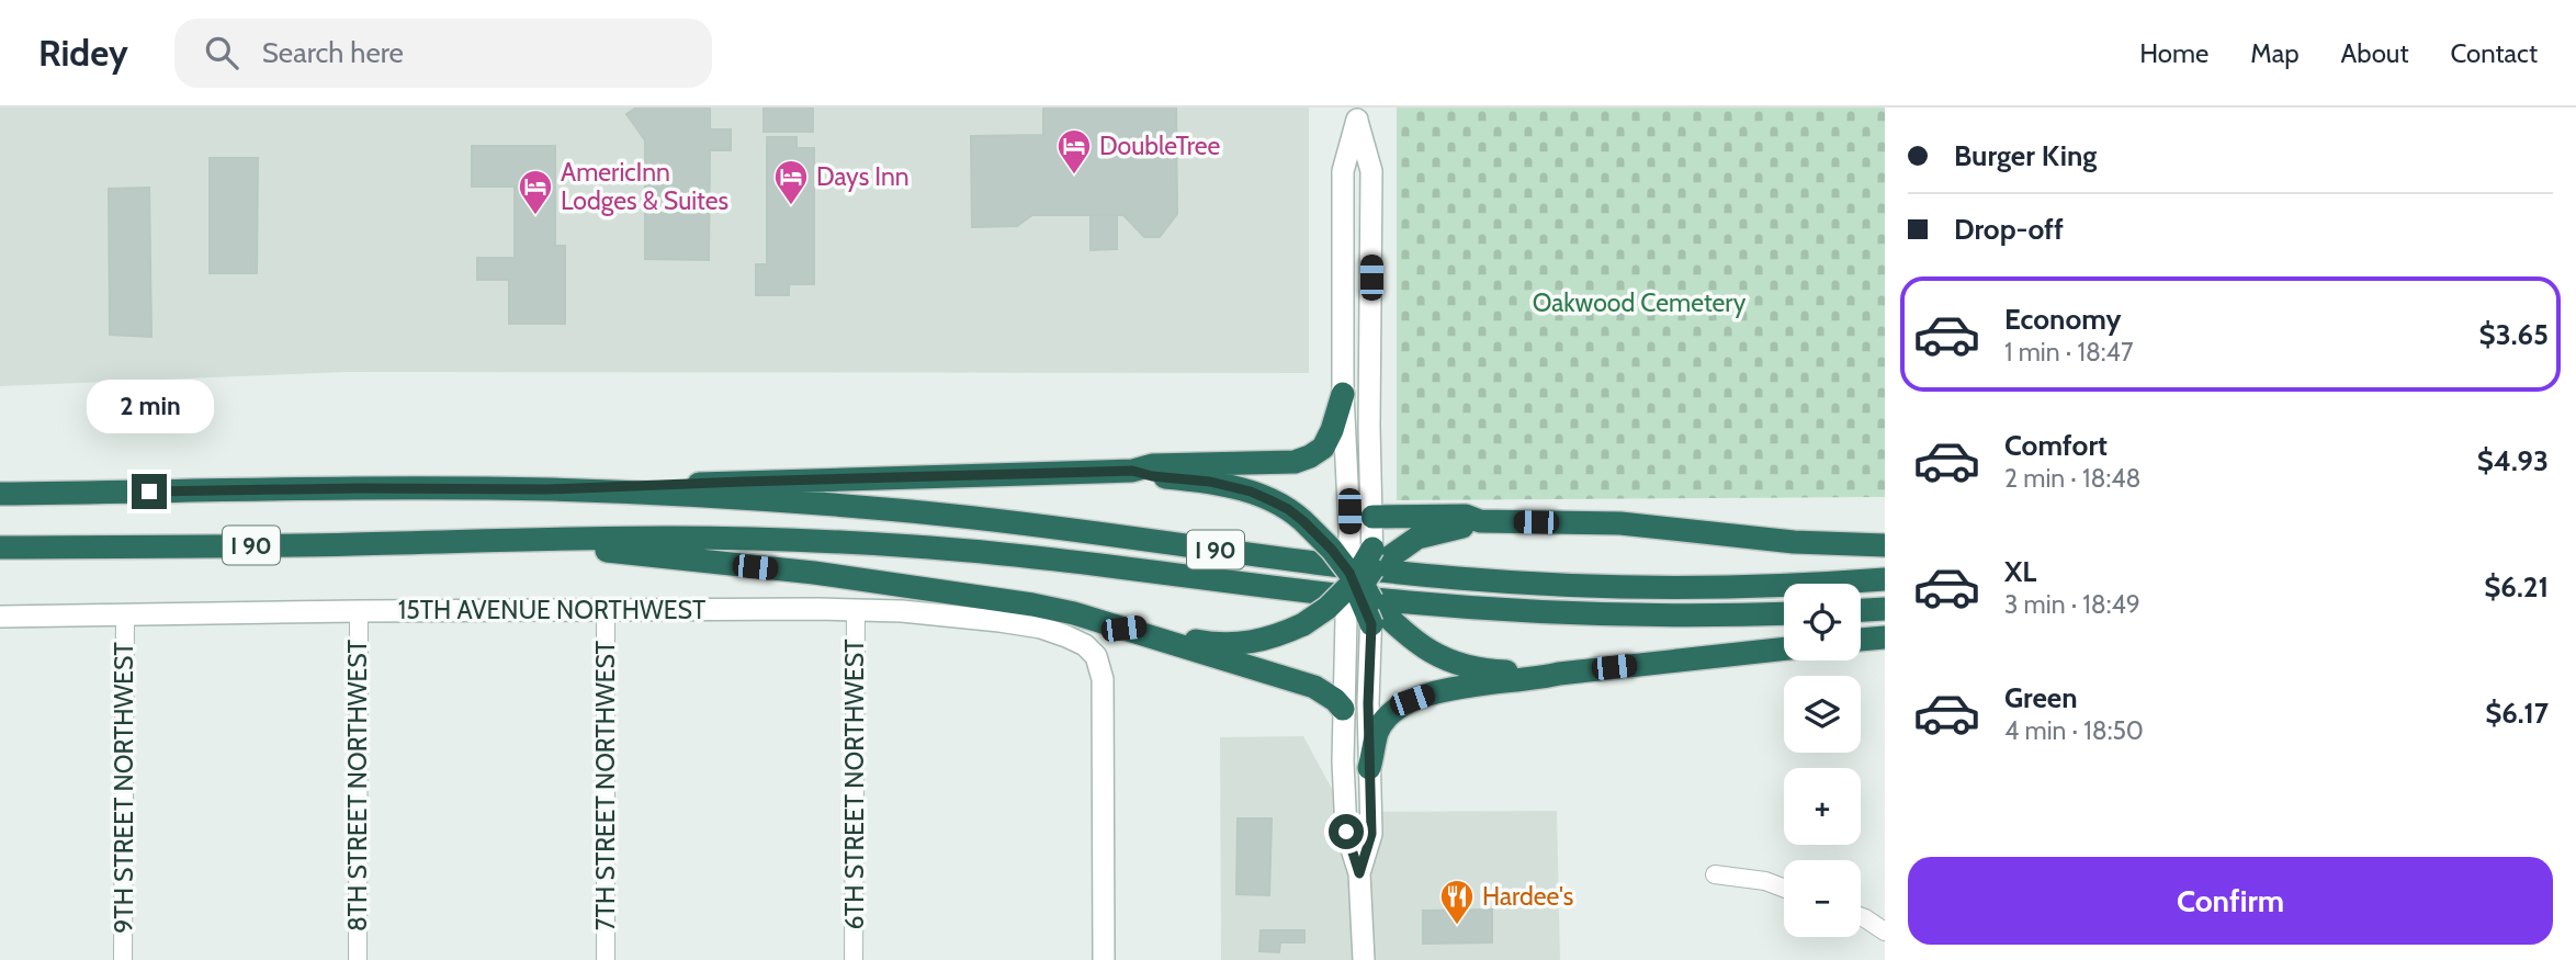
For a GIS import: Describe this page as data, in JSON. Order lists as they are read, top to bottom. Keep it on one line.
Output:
{"streets":{"highway":["I 90"],"street":["15TH AVENUE NORTHWEST","6TH STREET NORTHWEST","8TH STREET NORTHWEST","7TH STREET NORTHWEST","9TH STREET NORTHWEST"]},"crossings":[["15TH AVENUE NORTHWEST","6TH STREET NORTHWEST"],["15TH AVENUE NORTHWEST","8TH STREET NORTHWEST"],["15TH AVENUE NORTHWEST","7TH STREET NORTHWEST"],["15TH AVENUE NORTHWEST","9TH STREET NORTHWEST"]],"parks":["Oakwood Cemetery"],"places":{"hotel":["DoubleTree","Days Inn","AmericInn Lodges & Suites"],"restaurant":["Hardee's"]},"page":{"header":"Ridey","search":"Search here","nav":["Home","Map","About","Contact"],"banner":["Burger King","Drop-off"],"list":[{"name":"Economy","note":"1 min · 18:47","value":"$3.65"},{"name":"Comfort","note":"2 min · 18:48","value":"$4.93"},{"name":"XL","note":"3 min · 18:49","value":"$6.21"},{"name":"Green","note":"4 min · 18:50","value":"$6.17"}],"bubble":"2 min","map_buttons":["+","−"],"buttons":"Confirm"}}
